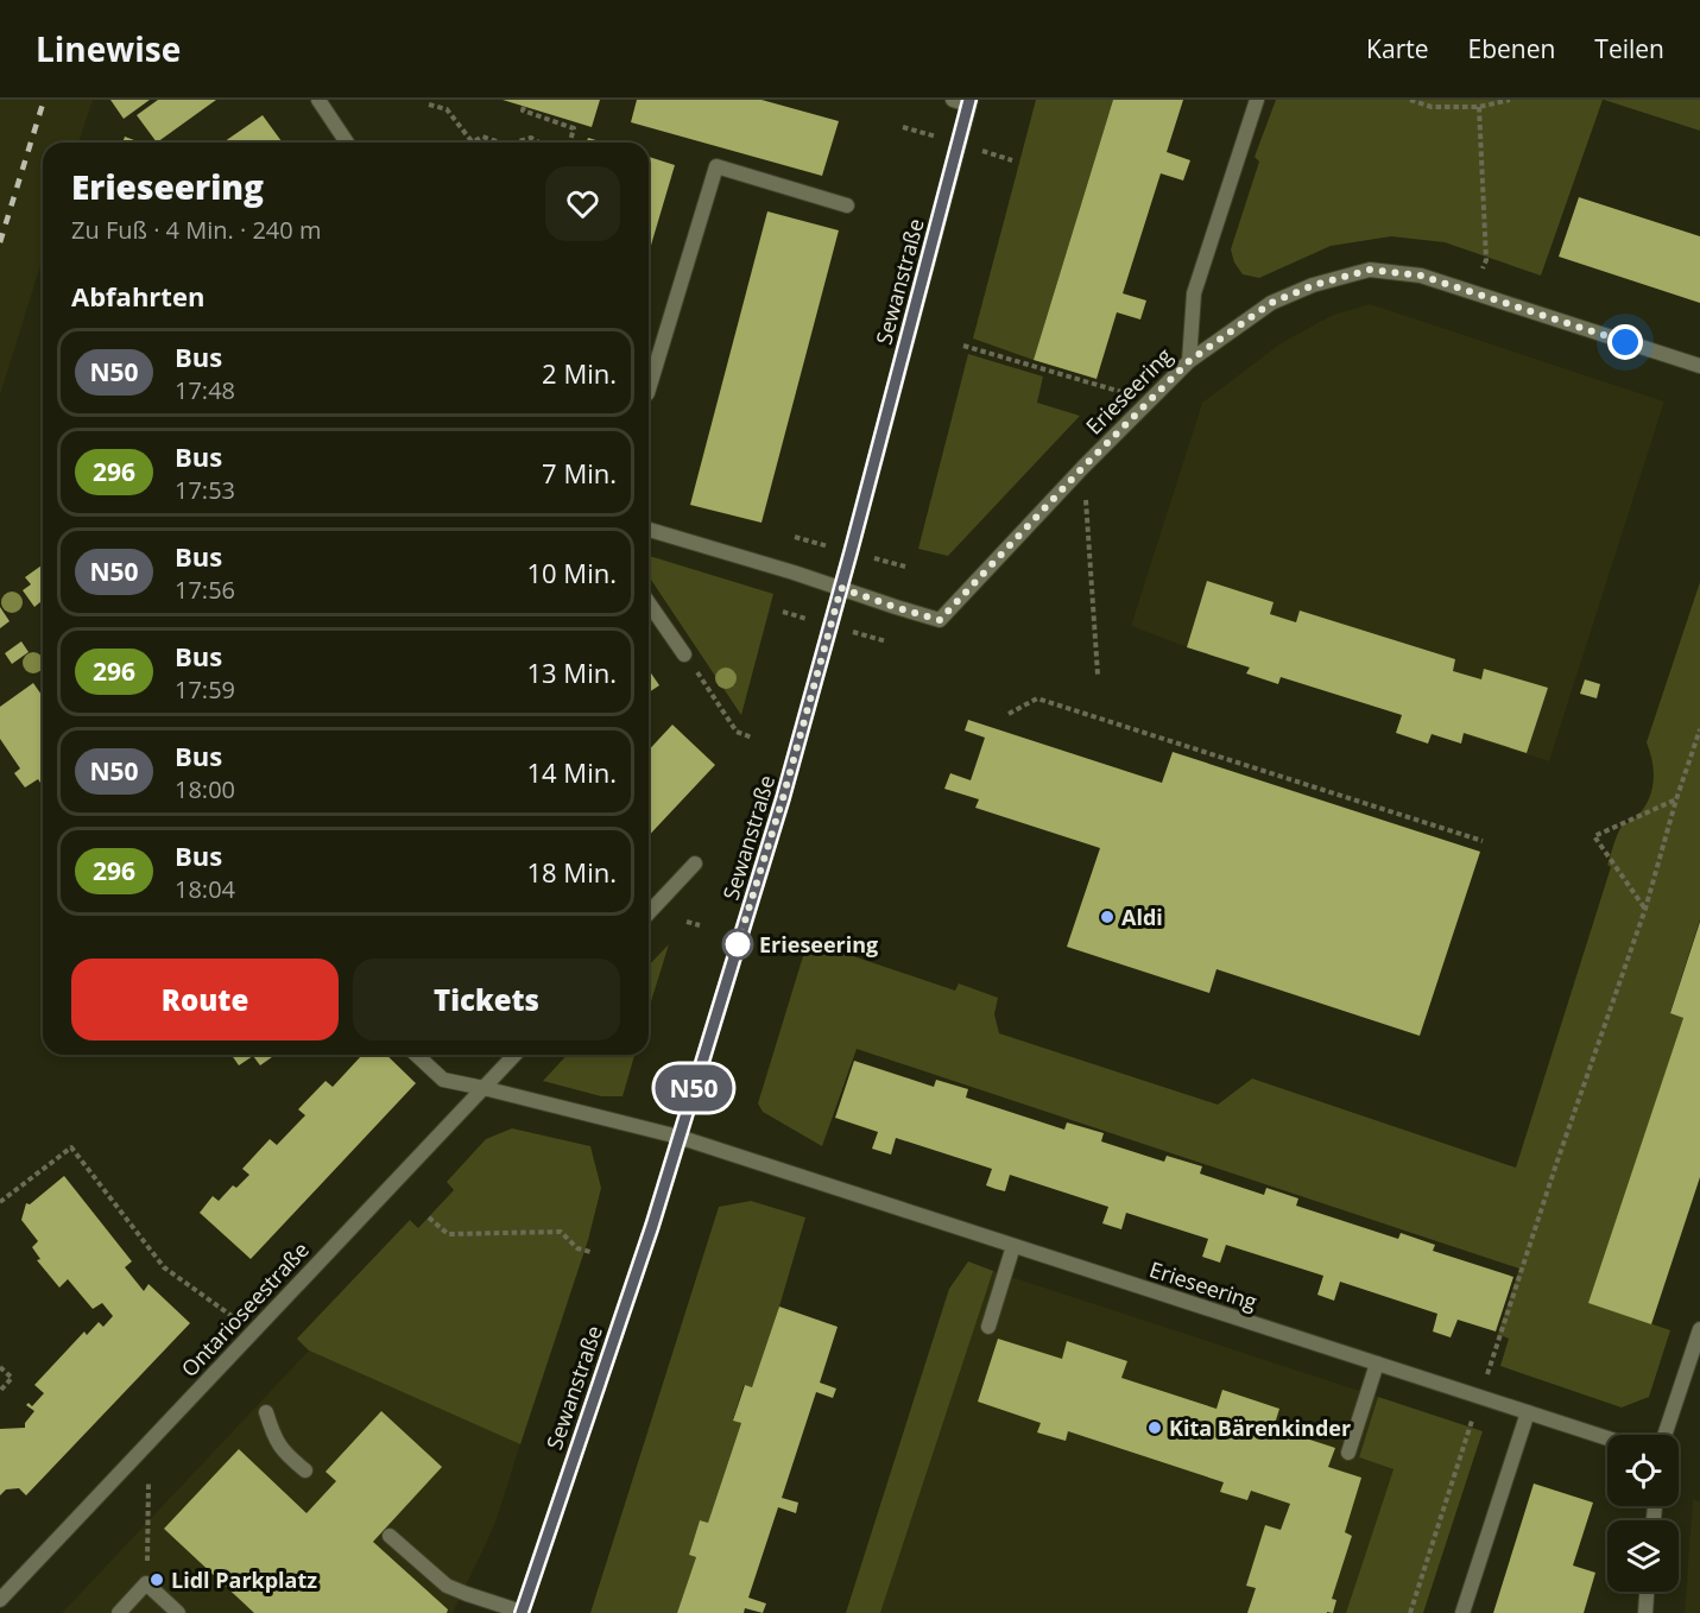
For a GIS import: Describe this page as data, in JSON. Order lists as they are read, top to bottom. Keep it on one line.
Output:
{"streets":{"street":["Sewanstraße","Erieseering","Ontarioseestraße"]},"crossings":[["Sewanstraße","Erieseering"],["Erieseering","Ontarioseestraße"]],"places":["Aldi","Erieseering","Kita Bärenkinder","Lidl Parkplatz"],"lines":["bus line N50"],"page":{"header":"Linewise","nav":["Karte","Ebenen","Teilen"],"on_map":"N50","heading":[["Erieseering","Zu Fuß · 4 Min. · 240 m"],"Abfahrten"],"list":[{"mark":"N50","name":"Bus","note":"17:48","value":"2 Min."},{"mark":"296","name":"Bus","note":"17:53","value":"7 Min."},{"mark":"N50","name":"Bus","note":"17:56","value":"10 Min."},{"mark":"296","name":"Bus","note":"17:59","value":"13 Min."},{"mark":"N50","name":"Bus","note":"18:00","value":"14 Min."},{"mark":"296","name":"Bus","note":"18:04","value":"18 Min."}],"buttons":["Route","Tickets"]}}
